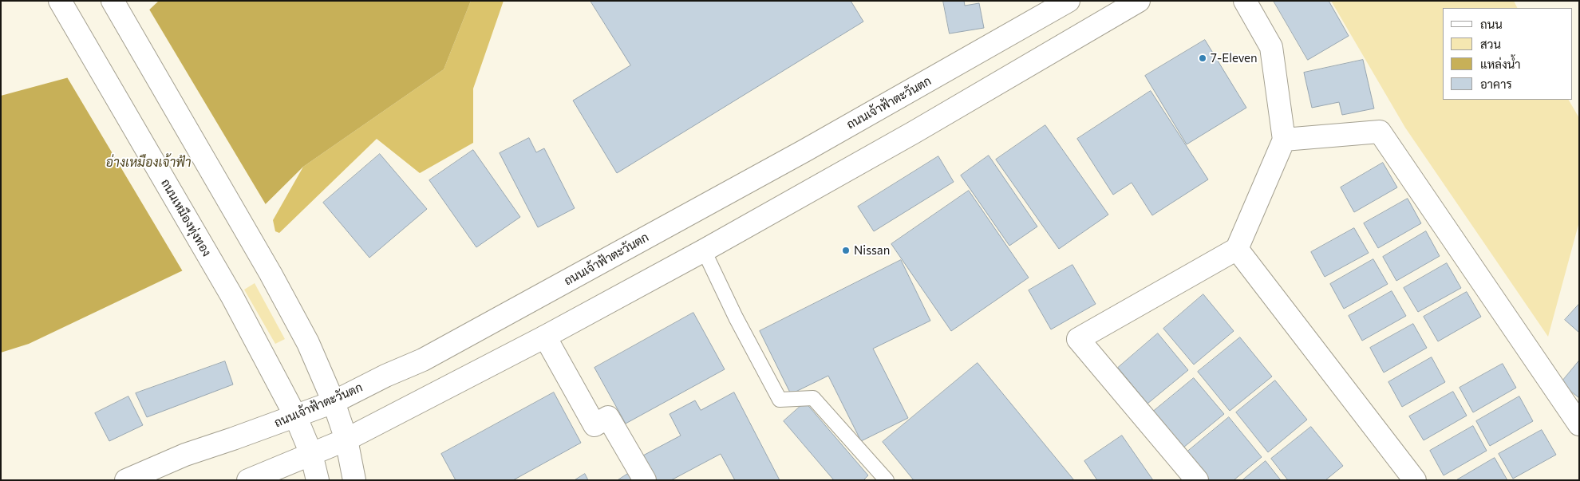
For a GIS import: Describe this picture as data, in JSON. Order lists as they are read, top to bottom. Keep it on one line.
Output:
{"streets":{"street":["ถนนเจ้าฟ้าตะวันตก","ถนนเหมืองทุ่งทอง"]},"crossings":[["ถนนเจ้าฟ้าตะวันตก","ถนนเหมืองทุ่งทอง"]],"water":["อ่างเหมืองเจ้าฟ้า"],"places":["7-Eleven","Nissan"],"legend":["ถนน","สวน","แหล่งน้ำ","อาคาร"]}
